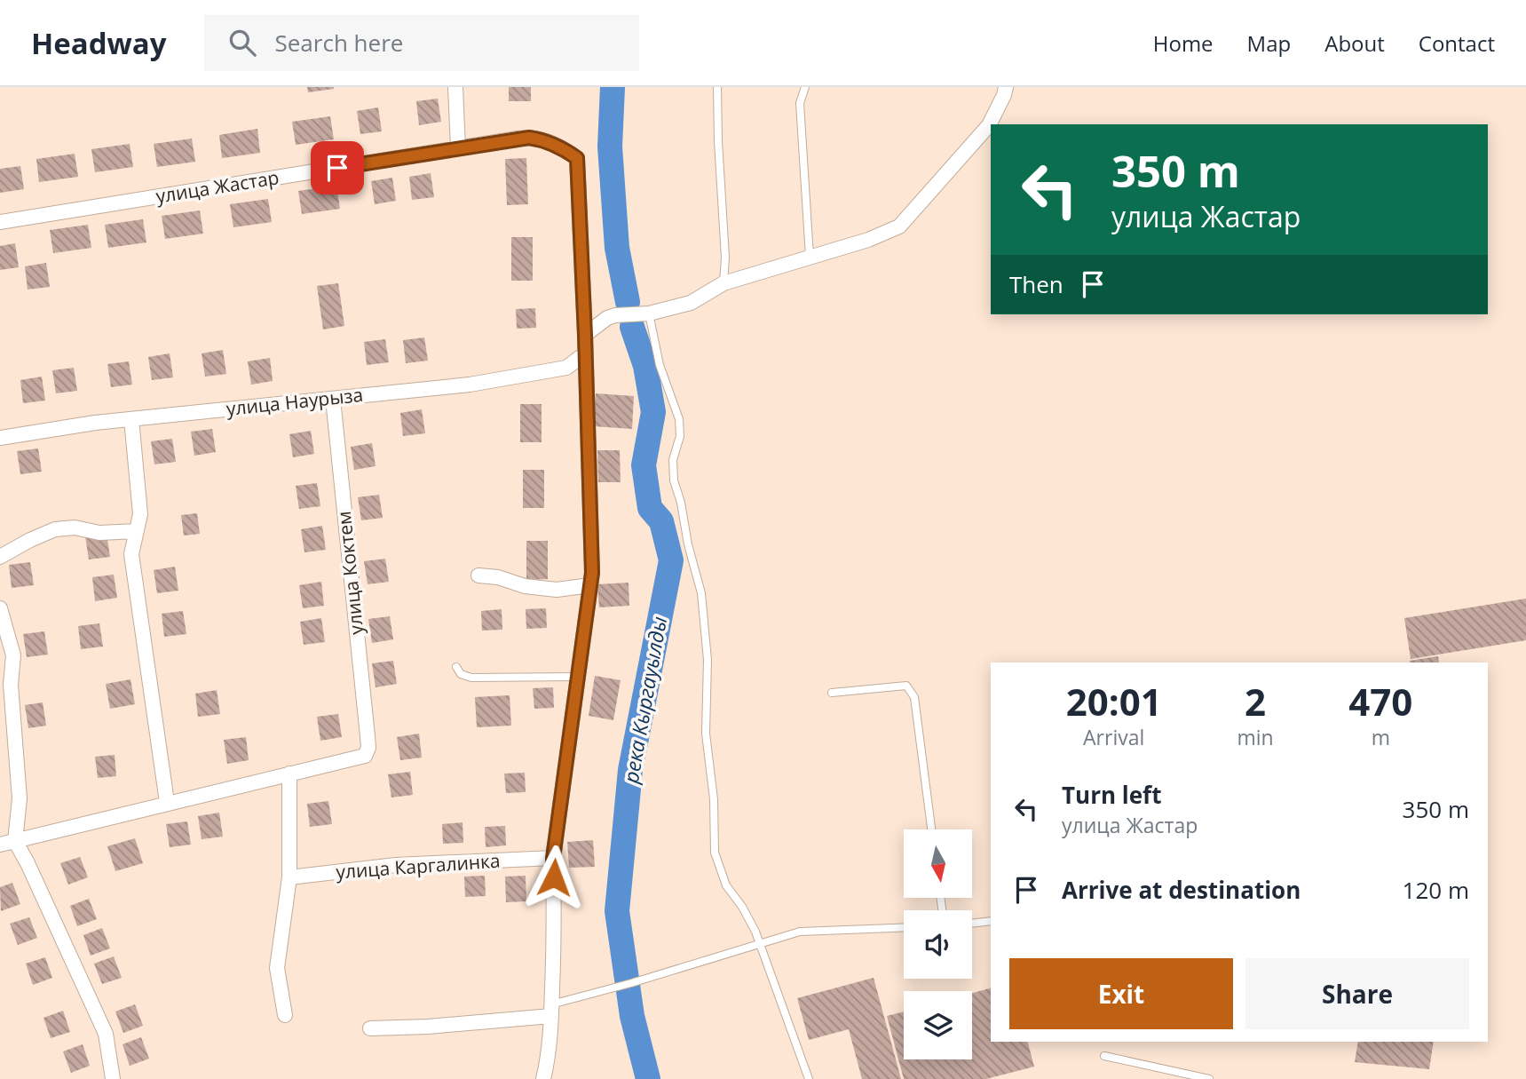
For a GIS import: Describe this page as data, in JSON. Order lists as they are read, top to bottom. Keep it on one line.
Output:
{"streets":{"street":["улица Жастар","улица Наурыза","улица Коктем","улица Каргалинка"]},"crossings":[["улица Наурыза","улица Коктем"]],"water":["река Кыргауылды"],"north":"bottom","page":{"header":"Headway","search":"Search here","nav":["Home","Map","About","Contact"],"turn":["350 m","улица Жастар"],"then":"Then","eta":["20:01","Arrival","2","min","470","m"],"list":[{"name":"Turn left","note":"улица Жастар","value":"350 m"},{"name":"Arrive at destination","value":"120 m"}],"buttons":["Exit","Share"]}}
